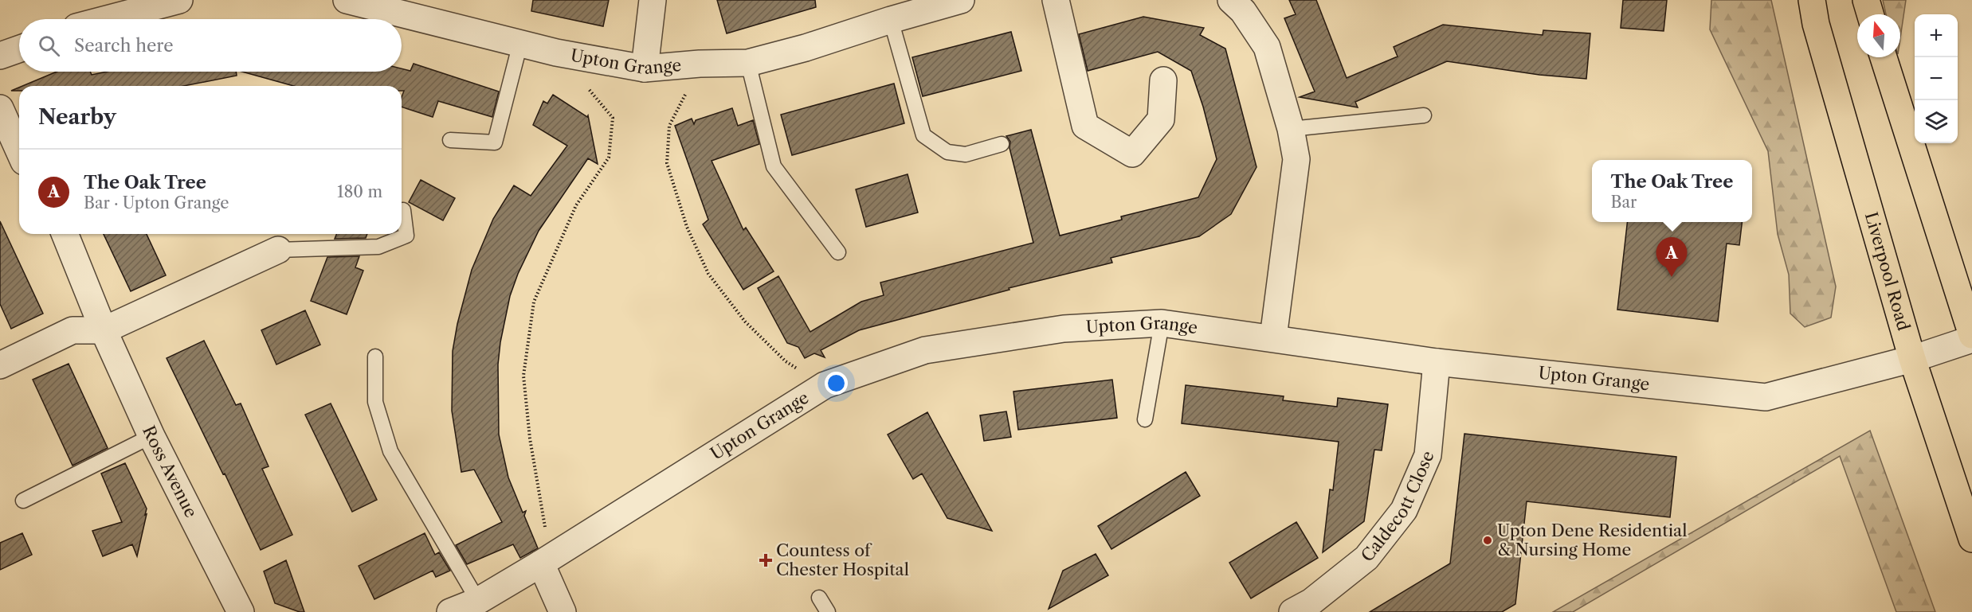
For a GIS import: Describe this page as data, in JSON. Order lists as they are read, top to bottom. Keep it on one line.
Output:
{"streets":{"highway":["Liverpool Road"],"street":["Upton Grange","Ross Avenue","Caldecott Close"]},"crossings":[["Upton Grange","Liverpool Road"],["Upton Grange","Caldecott Close"]],"places":{"other":["Upton Dene Residential & Nursing Home"],"health":["Countess of Chester Hospital"]},"north":"top","page":{"map_buttons":["+","−"],"search":"Search here","heading":"Nearby","list":[{"mark":"A","name":"The Oak Tree","note":"Bar · Upton Grange","value":"180 m"}],"popup":["The Oak Tree","Bar"],"pins":"A"}}
